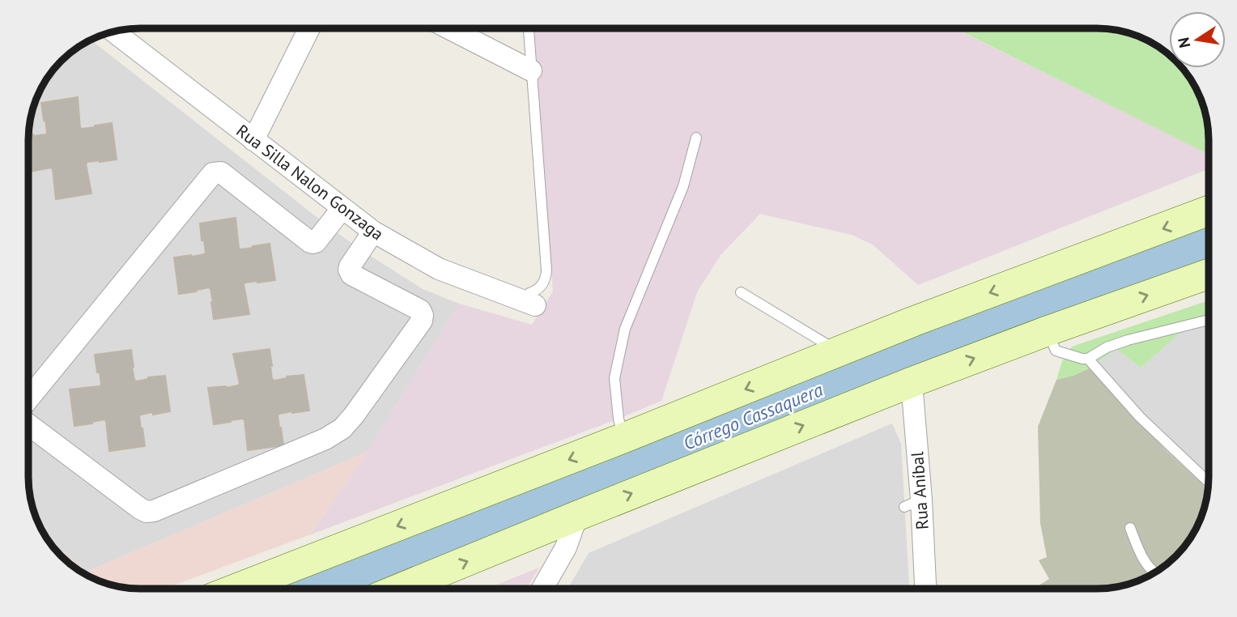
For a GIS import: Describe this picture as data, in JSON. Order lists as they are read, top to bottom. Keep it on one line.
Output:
{"streets":{"street":["Rua Silla Nalon Gonzaga","Rua Aníbal"]},"water":["Córrego Cassaquera"],"north":"left"}
